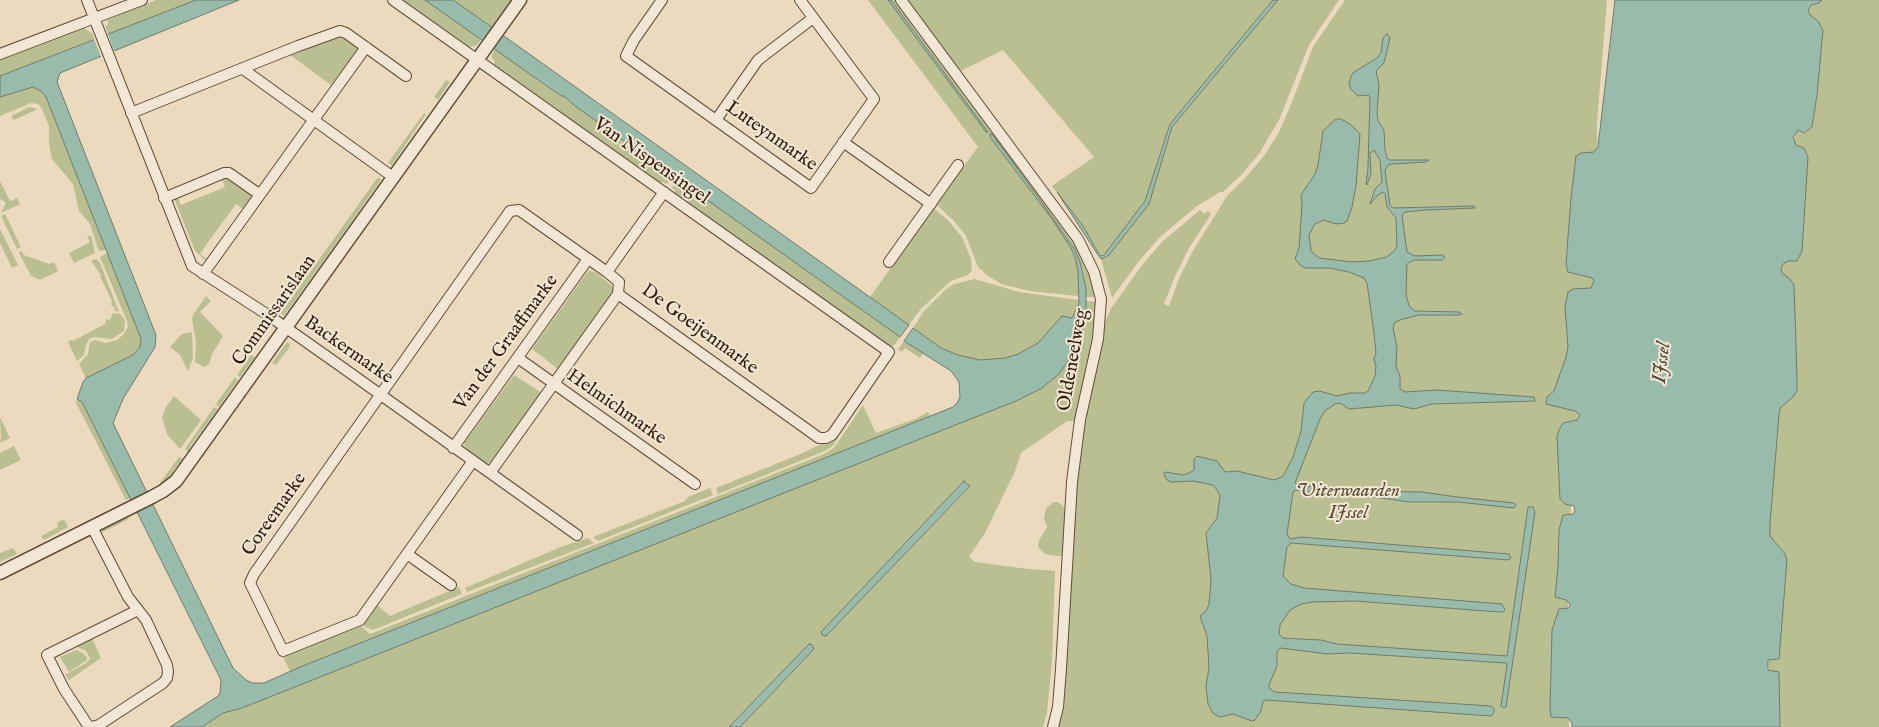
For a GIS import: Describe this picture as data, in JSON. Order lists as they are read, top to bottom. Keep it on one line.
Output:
{"streets":{"street":["Luteynmarke","Van Nispensingel","Commissarislaan","De Goeijenmarke","Van der Graaffmarke","Backermarke","Oldeneelweg","Helmichmarke","Coreemarke"]},"crossings":[["Van Nispensingel","Commissarislaan"],["Van Nispensingel","De Goeijenmarke"],["Commissarislaan","Backermarke"],["De Goeijenmarke","Van der Graaffmarke"],["De Goeijenmarke","Backermarke"],["De Goeijenmarke","Coreemarke"],["Van der Graaffmarke","Backermarke"],["Van der Graaffmarke","Helmichmarke"],["Backermarke","Coreemarke"]],"water":["IJssel"],"parks":["Uiterwaarden IJssel"]}
